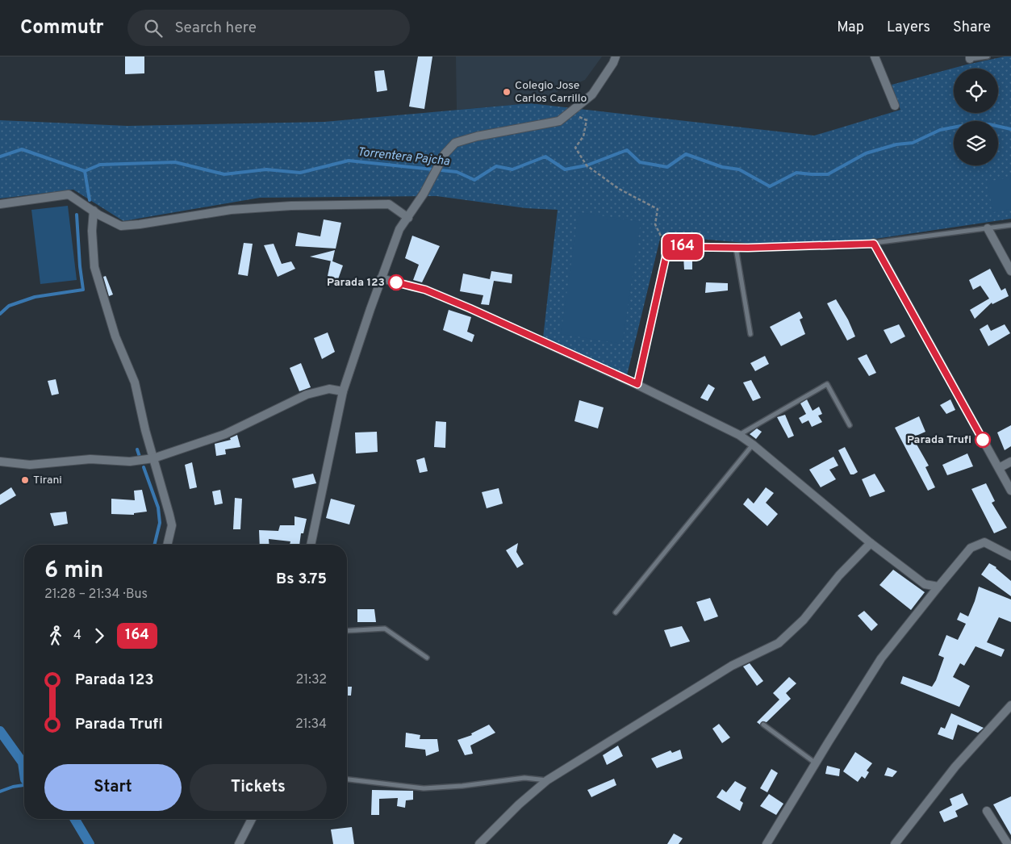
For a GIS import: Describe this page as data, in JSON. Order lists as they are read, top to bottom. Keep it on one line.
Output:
{"water":["Torrentera Pajcha"],"places":["Colegio Jose Carlos Carrillo","Parada 123","Parada Trufi","Tirani"],"lines":["bus line 164"],"page":{"header":"Commutr","search":"Search here","nav":["Map","Layers","Share"],"on_map":"164","heading":["6 min","21:28 – 21:34 · Bus","Bs 3.75"],"legs":["4","164"],"list":[{"name":"Parada 123","value":"21:32"},{"name":"Parada Trufi","value":"21:34"}],"buttons":["Start","Tickets"]}}
